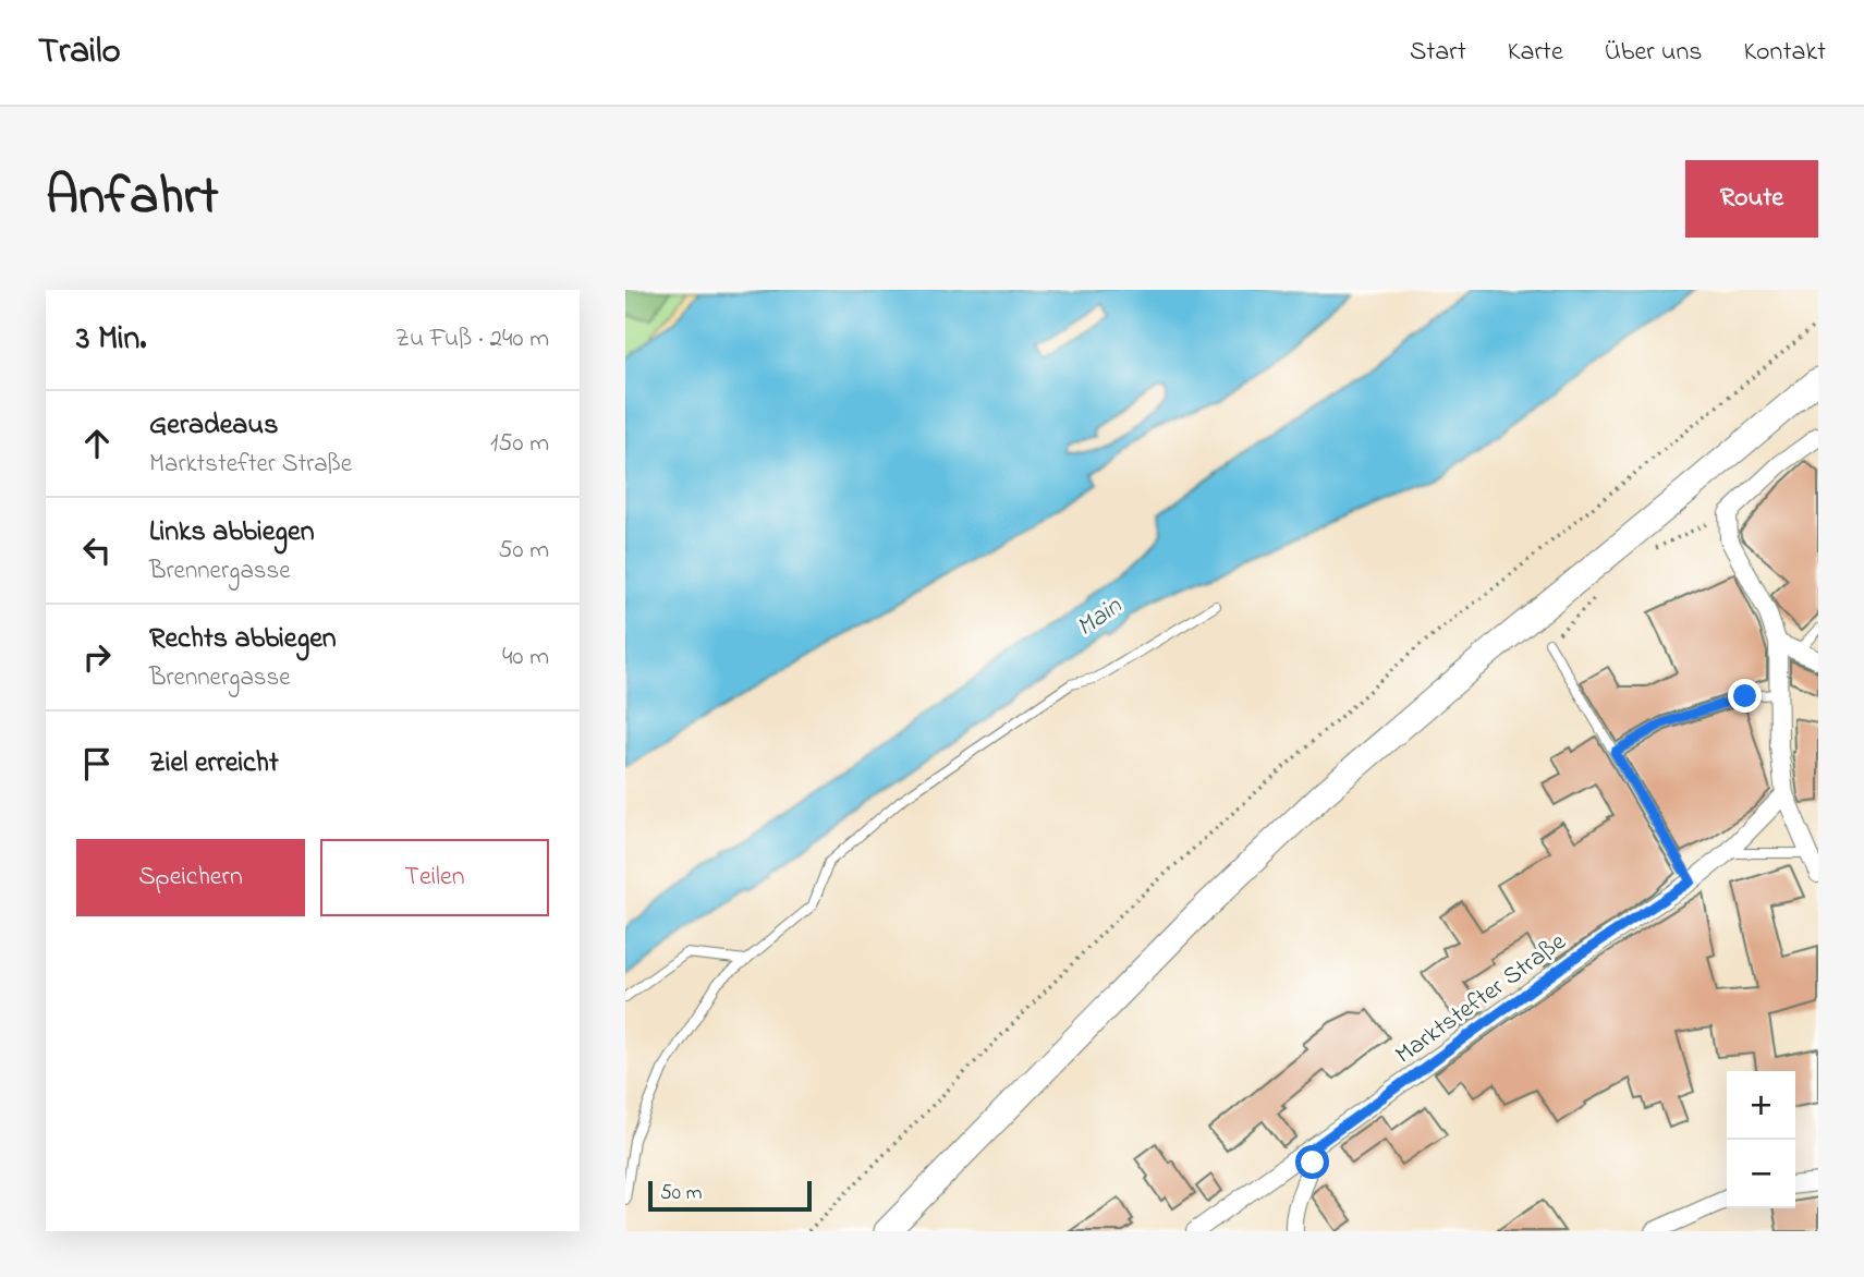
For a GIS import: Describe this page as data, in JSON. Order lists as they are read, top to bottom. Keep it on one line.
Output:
{"streets":{"street":["Marktstefter Straße"]},"water":["Main"],"scale_bar":"50 m","page":{"header":"Trailo","nav":["Start","Karte","Über uns","Kontakt"],"title":"Anfahrt","buttons":["Route",["Speichern","Teilen"]],"heading":["3 Min.","Zu Fuß · 240 m"],"list":[["Geradeaus","Marktstefter Straße","150 m"],["Links abbiegen","Brennergasse","50 m"],["Rechts abbiegen","Brennergasse","40 m"],"Ziel erreicht"],"map_buttons":["+","−"],"scale":"50 m"}}
